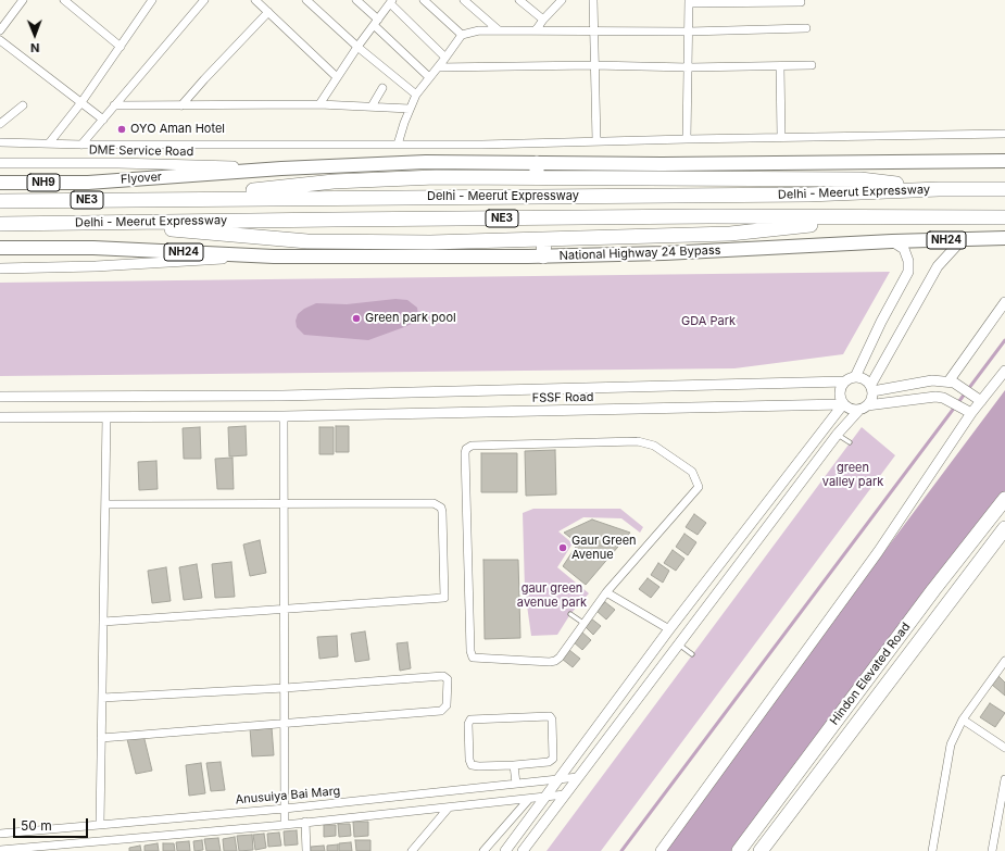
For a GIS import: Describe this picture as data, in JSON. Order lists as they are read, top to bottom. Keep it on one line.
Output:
{"streets":{"highway":["Flyover","NH9","Delhi - Meerut Expressway","NE3","NH24","National Highway 24 Bypass","Hindon Elevated Road"],"street":["DME Service Road","FSSF Road","Anusuiya Bai Marg"]},"crossings":[["DME Service Road","Flyover"],["NH24","National Highway 24 Bypass"]],"parks":["GDA Park","green valley park","gaur green avenue park"],"places":["OYO Aman Hotel","Green park pool","Gaur Green Avenue"],"scale_bar":"50 m","north":"bottom"}
